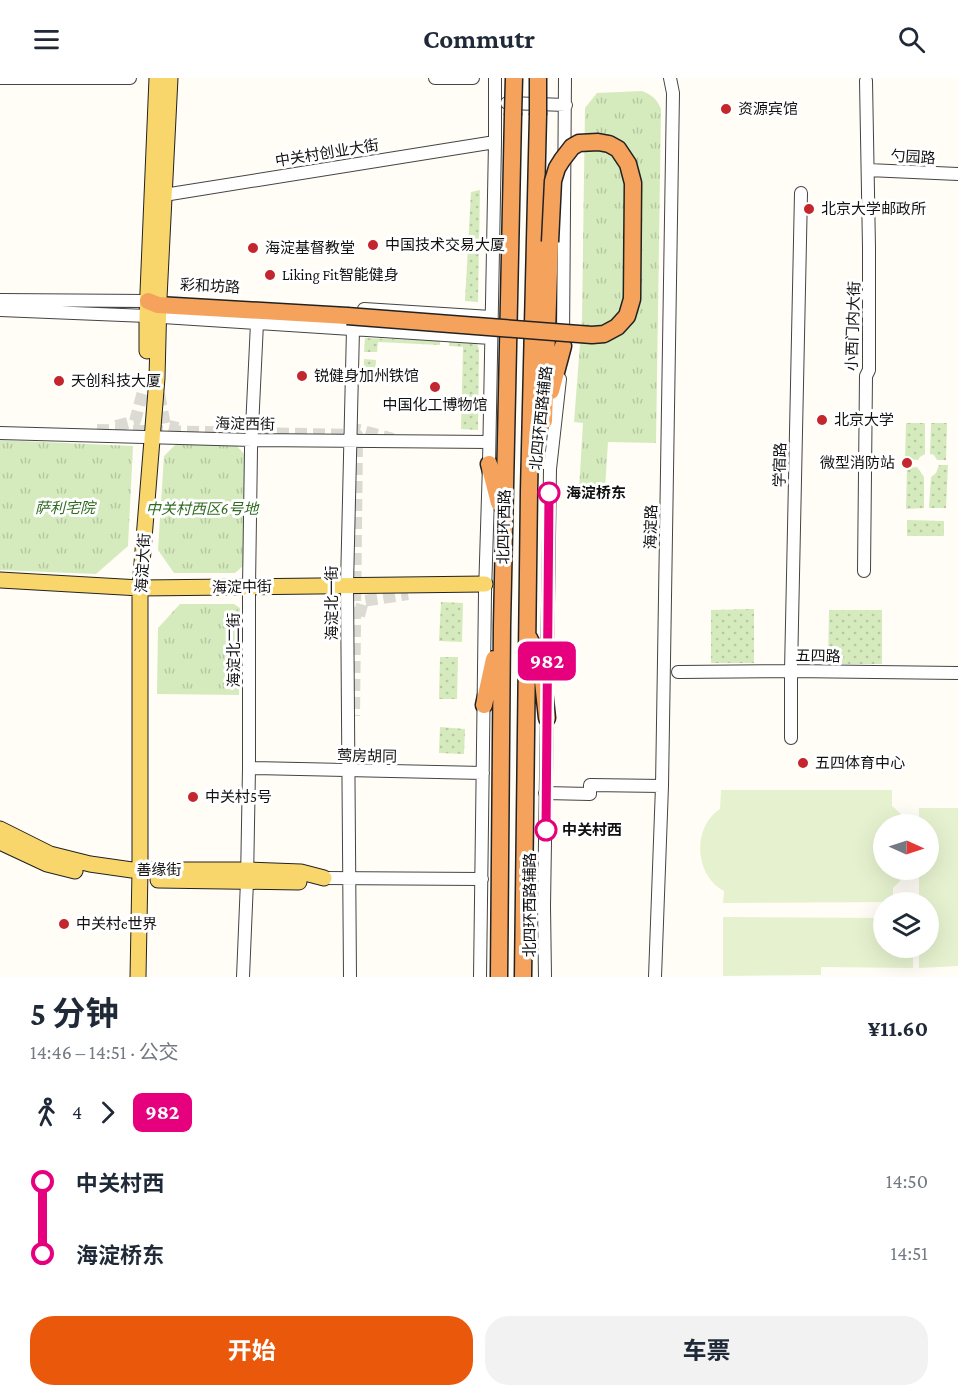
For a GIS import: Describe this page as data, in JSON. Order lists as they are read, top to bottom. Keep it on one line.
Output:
{"streets":{"highway":["北四环西路"],"main road":["海淀大街","海淀中街","善缘街"],"street":["中关村创业大街","勺园路","彩和坊路","小西门内大街","北四环西路辅路","海淀西街","学宿路","海淀路","海淀北一街","海淀北二街","五四路","莺房胡同"]},"crossings":[["中关村创业大街","海淀大街"],["勺园路","小西门内大街"],["彩和坊路","海淀大街"],["彩和坊路","海淀北一街"],["彩和坊路","海淀北二街"],["海淀西街","海淀大街"],["海淀西街","海淀北一街"],["海淀西街","海淀北二街"],["学宿路","五四路"],["海淀大街","海淀中街"],["海淀大街","善缘街"],["海淀中街","海淀北一街"],["海淀中街","海淀北二街"],["海淀北一街","莺房胡同"],["海淀北一街","善缘街"],["海淀北二街","莺房胡同"],["海淀北二街","善缘街"]],"parks":["萨利宅院","中关村西区6号地"],"places":["资源宾馆","北京大学邮政所","中国技术交易大厦","海淀基督教堂","Liking Fit智能健身","锐健身加州铁馆","天创科技大厦","中国化工博物馆","北京大学","微型消防站","海淀桥东","五四体育中心","中关村5号","中关村西","中关村e世界"],"lines":["bus line 982"],"north":"right","page":{"header":"Commutr","on_map":"982","heading":["5 分钟","14:46 – 14:51 · 公交","¥11.60"],"legs":["4","982"],"list":[{"name":"中关村西","value":"14:50"},{"name":"海淀桥东","value":"14:51"}],"buttons":["开始","车票"]}}
